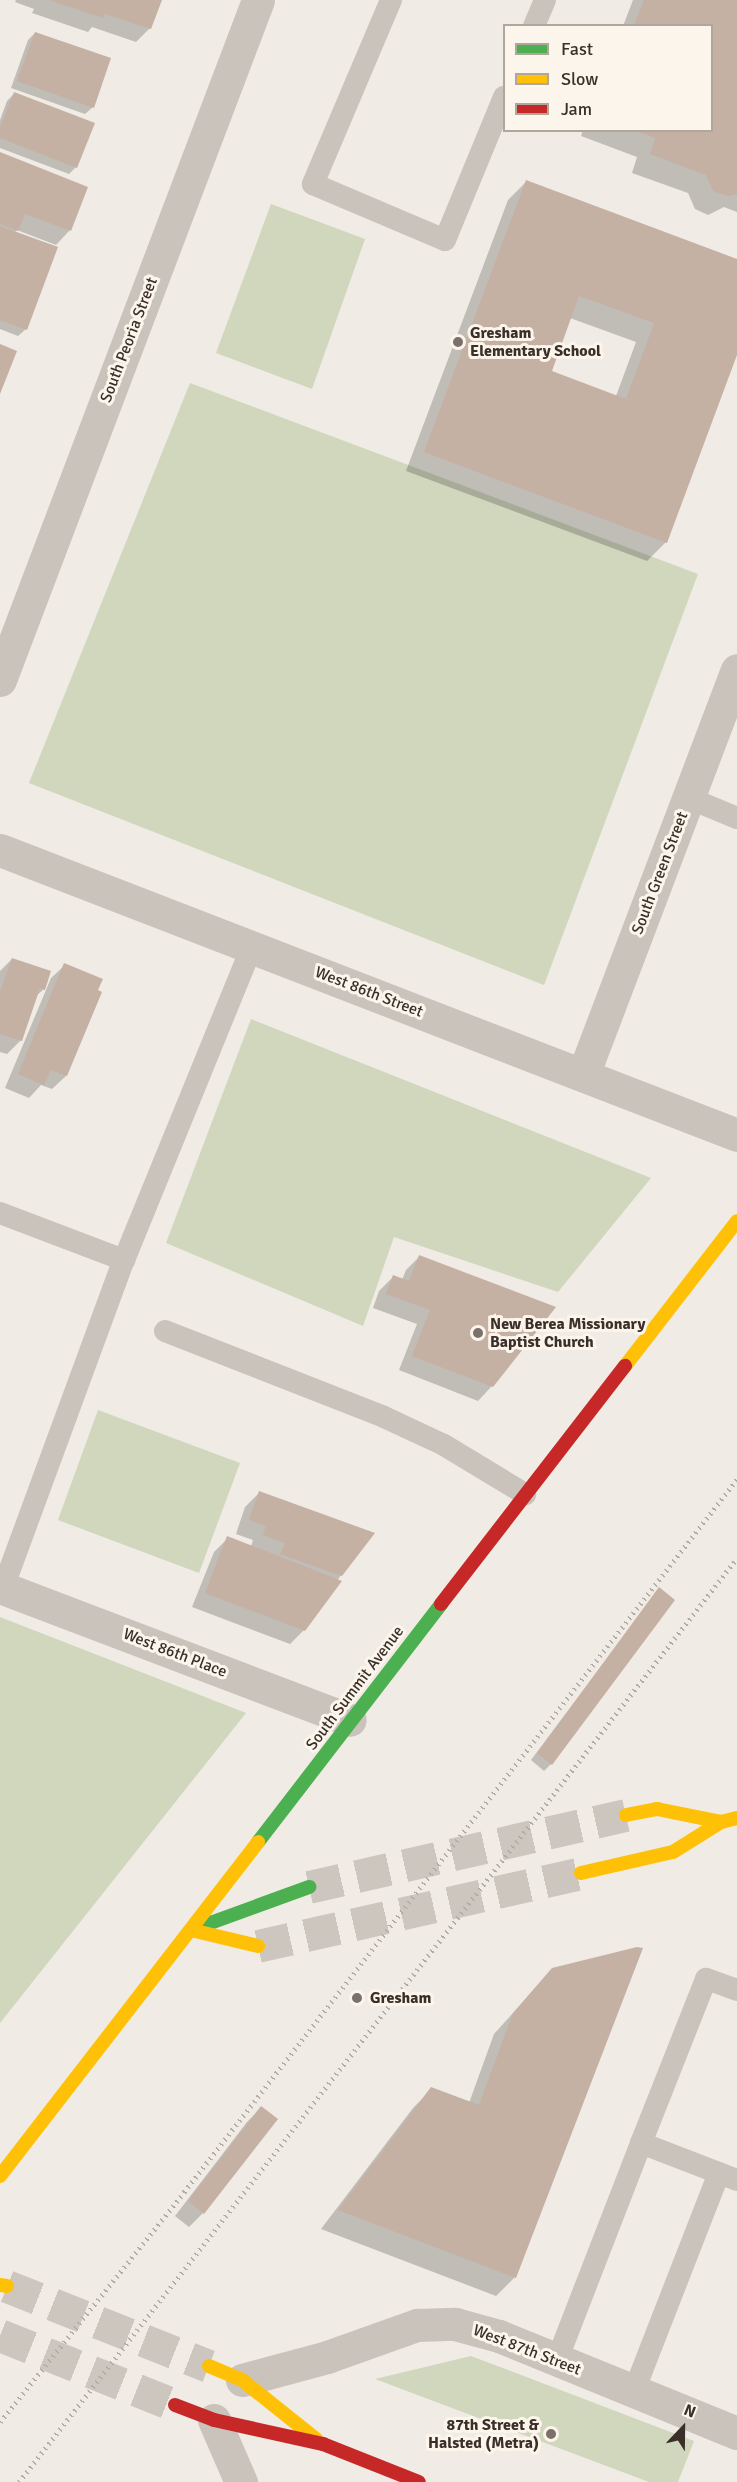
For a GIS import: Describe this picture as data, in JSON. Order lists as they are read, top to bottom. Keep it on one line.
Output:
{"streets":{"main road":["South Summit Avenue"],"street":["South Peoria Street","South Green Street","West 86th Street","West 86th Place","West 87th Street"]},"crossings":[["South Green Street","West 86th Street"],["West 86th Place","South Summit Avenue"]],"places":["Gresham Elementary School","New Berea Missionary Baptist Church","Gresham","87th Street & Halsted (Metra)"],"legend":["Fast","Slow","Jam"],"north":"top"}
